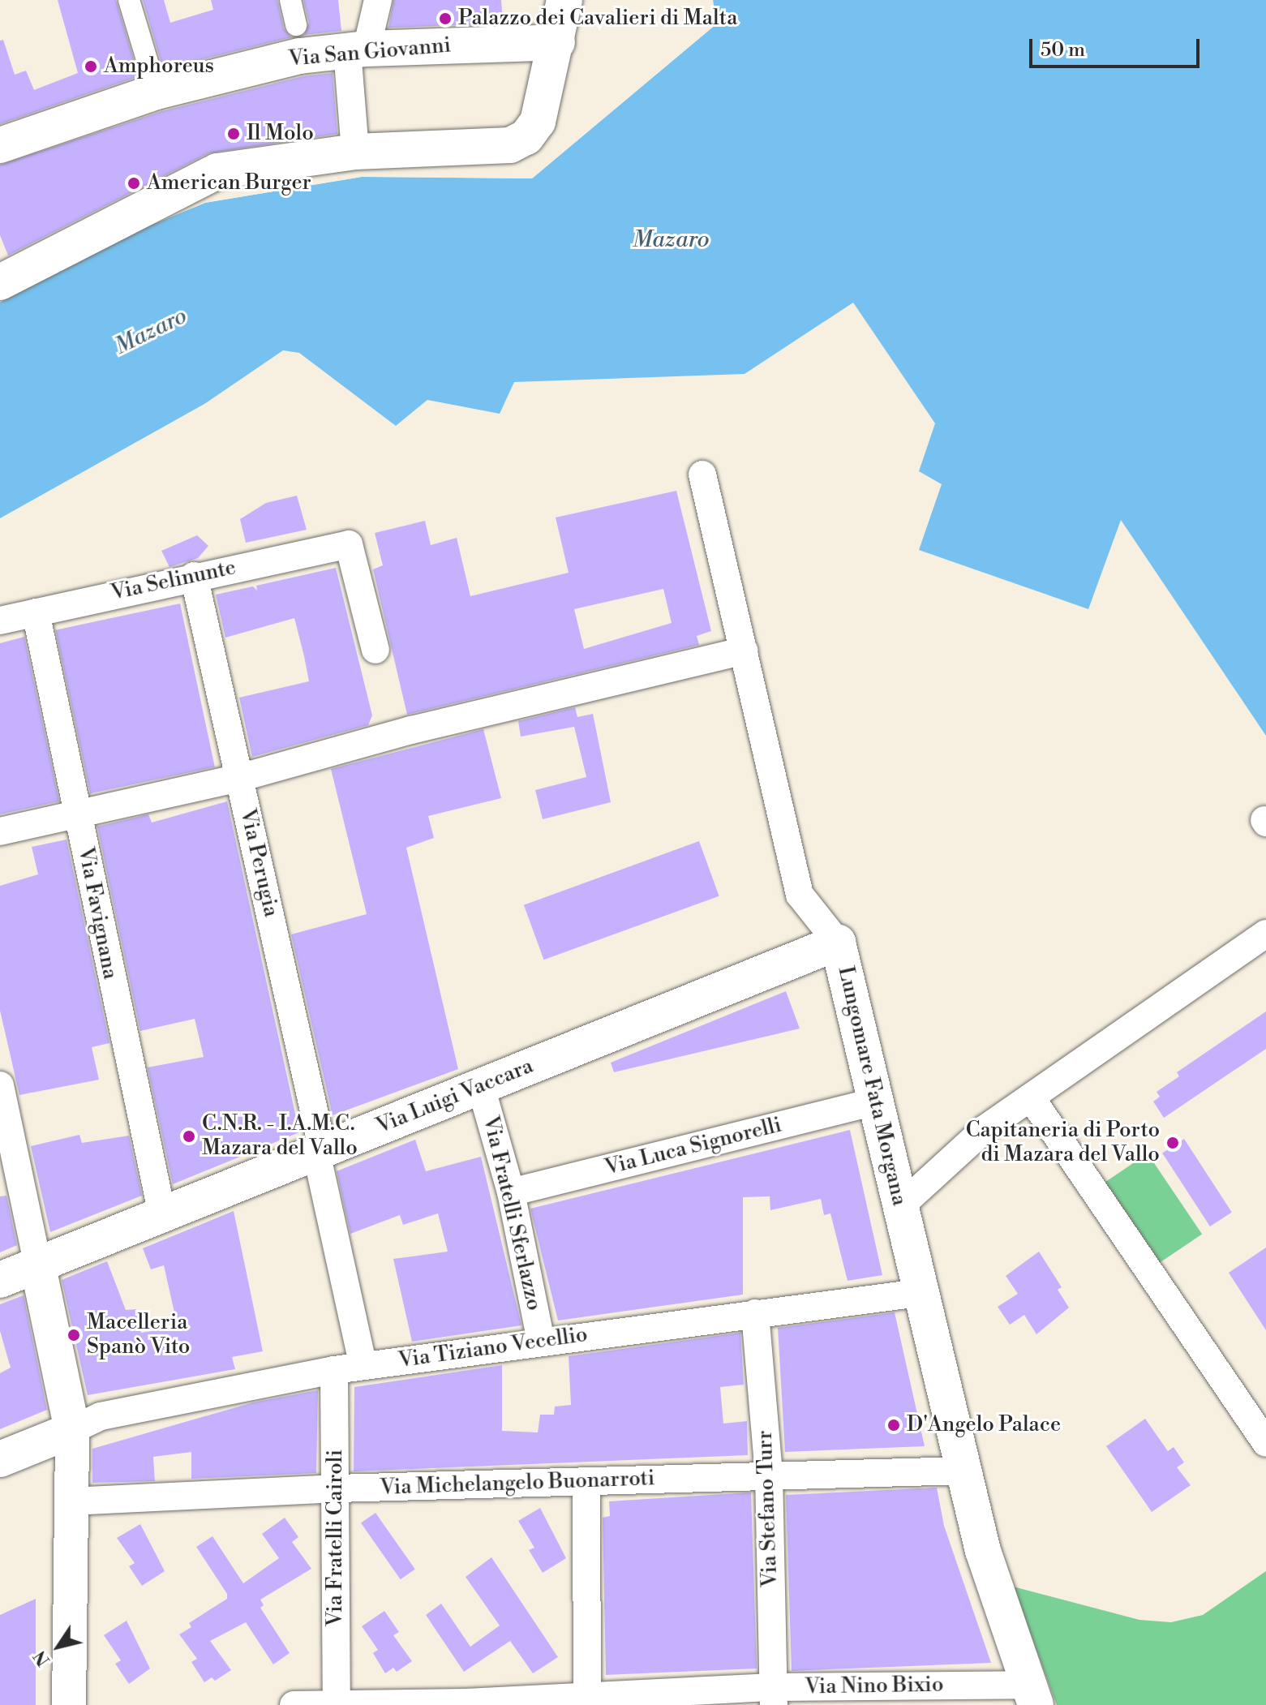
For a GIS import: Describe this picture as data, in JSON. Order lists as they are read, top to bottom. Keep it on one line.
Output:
{"streets":{"main road":["Via San Giovanni","Lungomare Fata Morgana","Via Luigi Vaccara"],"street":["Via Selinunte","Via Perugia","Via Favignana","Via Luca Signorelli","Via Fratelli Sferlazzo","Via Tiziano Vecellio","Via Michelangelo Buonarroti","Via Stefano Turr","Via Fratelli Cairoli","Via Nino Bixio"]},"crossings":[["Via Selinunte","Via Perugia"],["Via Selinunte","Via Favignana"],["Via Perugia","Via Luigi Vaccara"],["Via Perugia","Via Tiziano Vecellio"],["Via Favignana","Via Luigi Vaccara"],["Lungomare Fata Morgana","Via Luigi Vaccara"],["Lungomare Fata Morgana","Via Luca Signorelli"],["Lungomare Fata Morgana","Via Tiziano Vecellio"],["Lungomare Fata Morgana","Via Michelangelo Buonarroti"],["Lungomare Fata Morgana","Via Nino Bixio"],["Via Luigi Vaccara","Via Fratelli Sferlazzo"],["Via Luca Signorelli","Via Fratelli Sferlazzo"],["Via Fratelli Sferlazzo","Via Tiziano Vecellio"],["Via Tiziano Vecellio","Via Stefano Turr"],["Via Tiziano Vecellio","Via Fratelli Cairoli"],["Via Michelangelo Buonarroti","Via Stefano Turr"],["Via Michelangelo Buonarroti","Via Fratelli Cairoli"],["Via Stefano Turr","Via Nino Bixio"],["Via Fratelli Cairoli","Via Nino Bixio"]],"water":["Mazaro"],"places":["Palazzo dei Cavalieri di Malta","Amphoreus","Il Molo","American Burger","C.N.R. - I.A.M.C. Mazara del Vallo","Capitaneria di Porto di Mazara del Vallo","Macelleria Spanò Vito","D'Angelo Palace"],"scale_bar":"50 m","north":"bottom left"}
